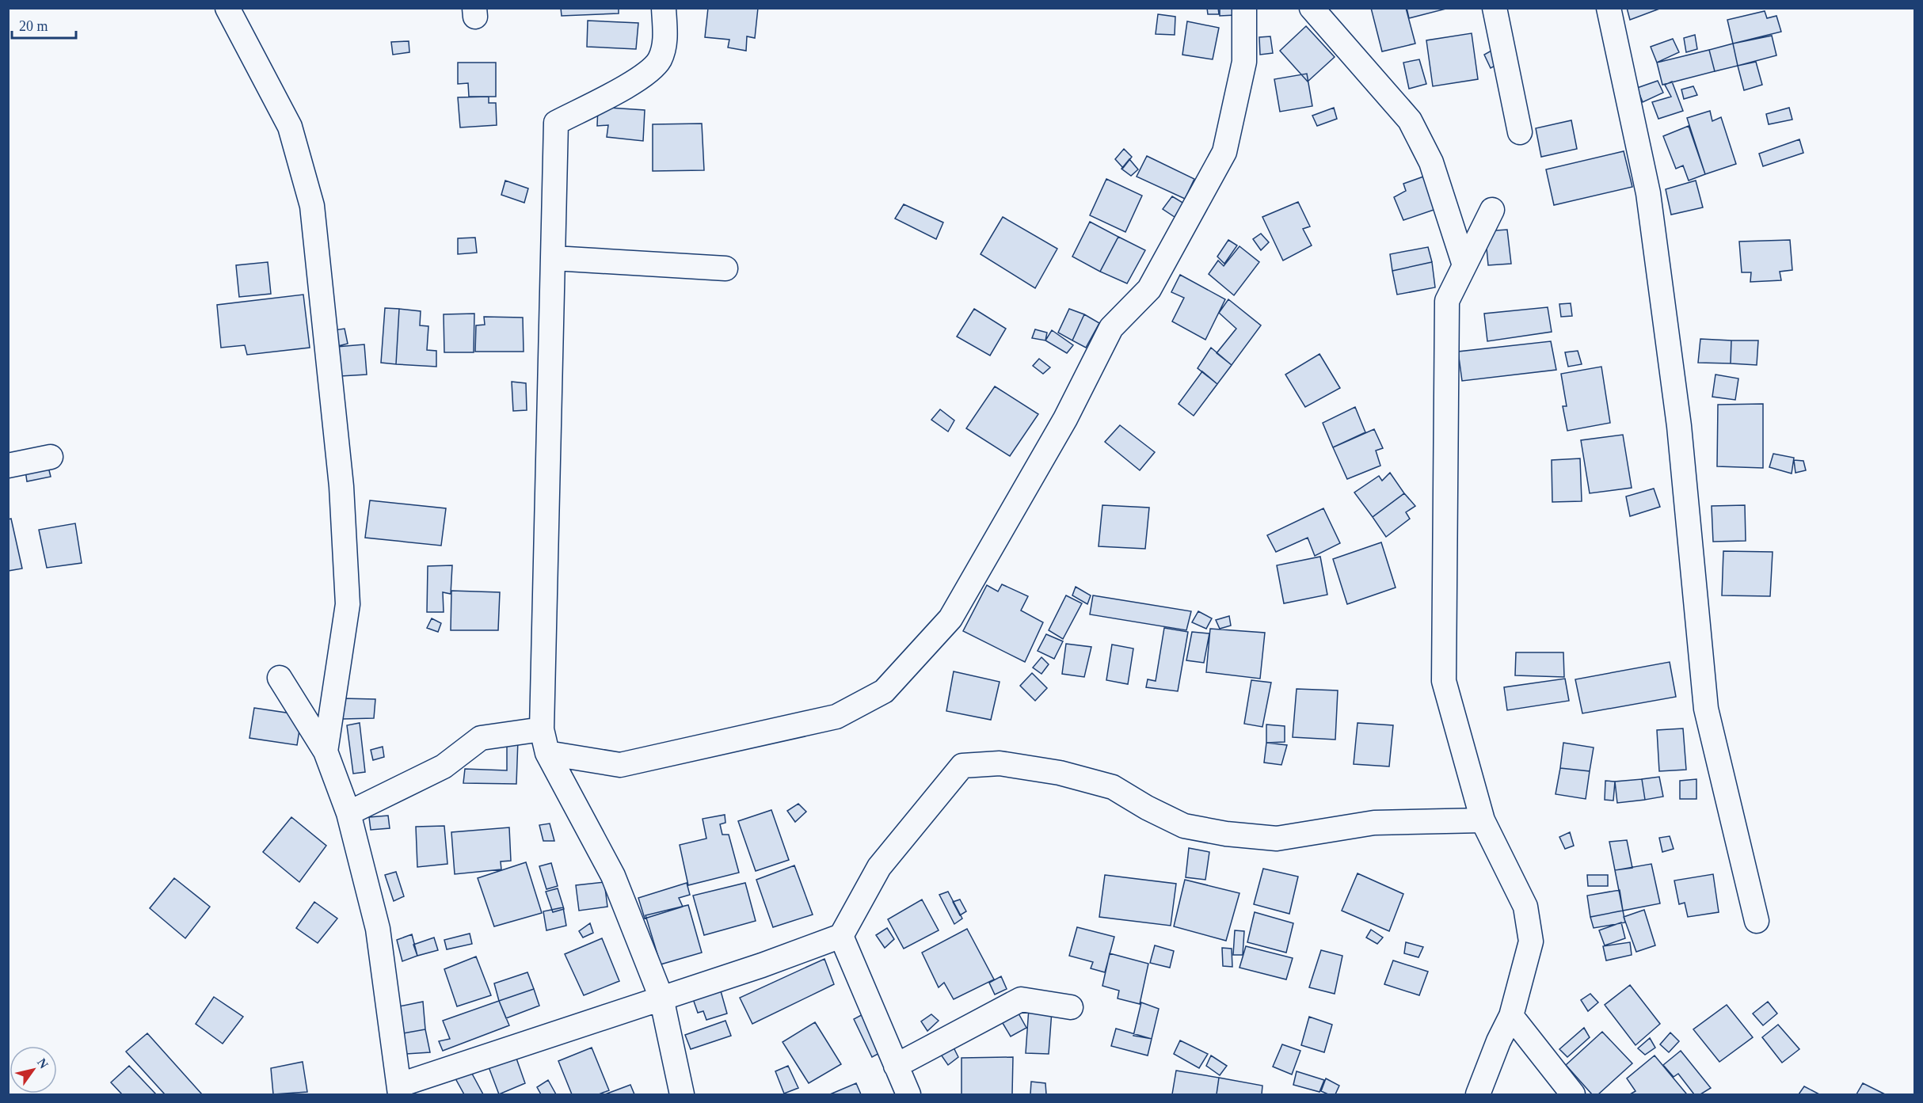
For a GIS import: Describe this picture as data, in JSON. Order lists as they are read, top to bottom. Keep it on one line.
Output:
{"scale_bar":"20 m","north":"top right"}
